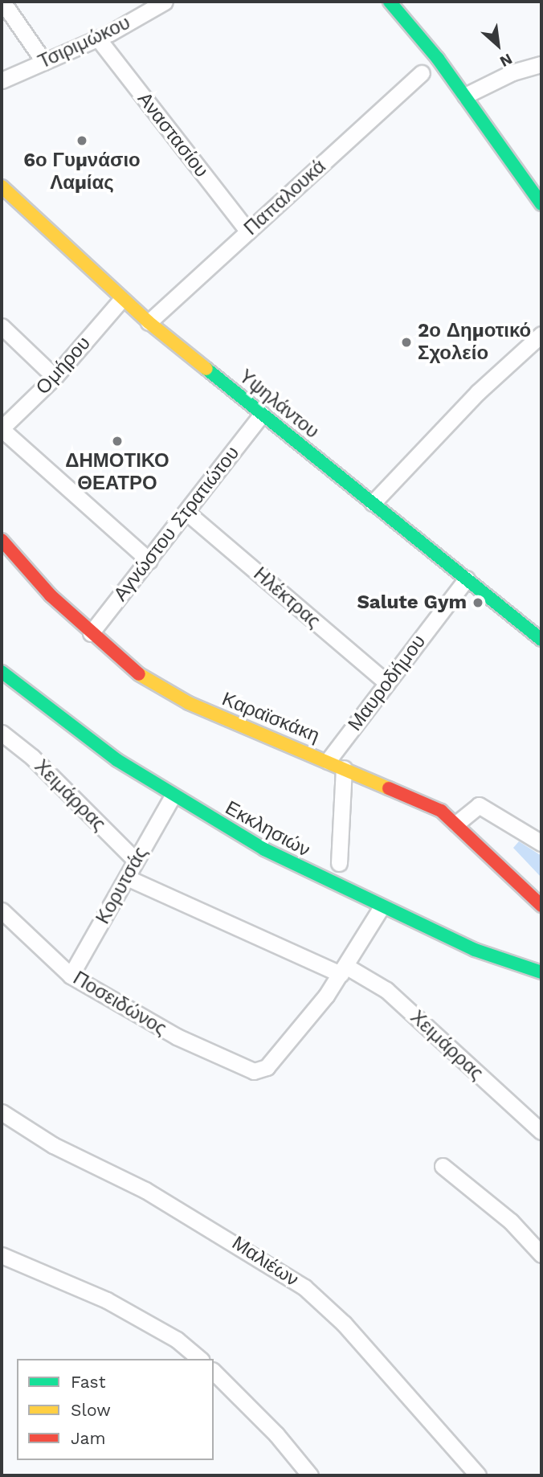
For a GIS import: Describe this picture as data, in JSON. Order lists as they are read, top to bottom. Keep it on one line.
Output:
{"streets":{"street":["Τσιριμώκου","Αναστασίου","Παπαλουκά","Ομήρου","Υψηλάντου","Αγνώστου Στρατιώτου","Ηλέκτρας","Μαυροδήμου","Καραϊσκάκη","Χειμάρρας","Εκκλησιών","Κορυτσάς","Ποσειδώνος","Μαλιέων"]},"crossings":[["Τσιριμώκου","Αναστασίου"],["Αναστασίου","Παπαλουκά"],["Παπαλουκά","Υψηλάντου"],["Ομήρου","Υψηλάντου"],["Υψηλάντου","Αγνώστου Στρατιώτου"],["Υψηλάντου","Μαυροδήμου"],["Αγνώστου Στρατιώτου","Ηλέκτρας"],["Αγνώστου Στρατιώτου","Καραϊσκάκη"],["Ηλέκτρας","Μαυροδήμου"],["Μαυροδήμου","Καραϊσκάκη"],["Χειμάρρας","Κορυτσάς"],["Χειμάρρας","Ποσειδώνος"],["Εκκλησιών","Κορυτσάς"],["Κορυτσάς","Ποσειδώνος"]],"places":["6ο Γυμνάσιο Λαμίας","2ο Δημοτικό Σχολείο","ΔΗΜΟΤΙΚΟ ΘΕΑΤΡΟ","Salute Gym"],"legend":["Fast","Slow","Jam"],"north":"bottom right"}
